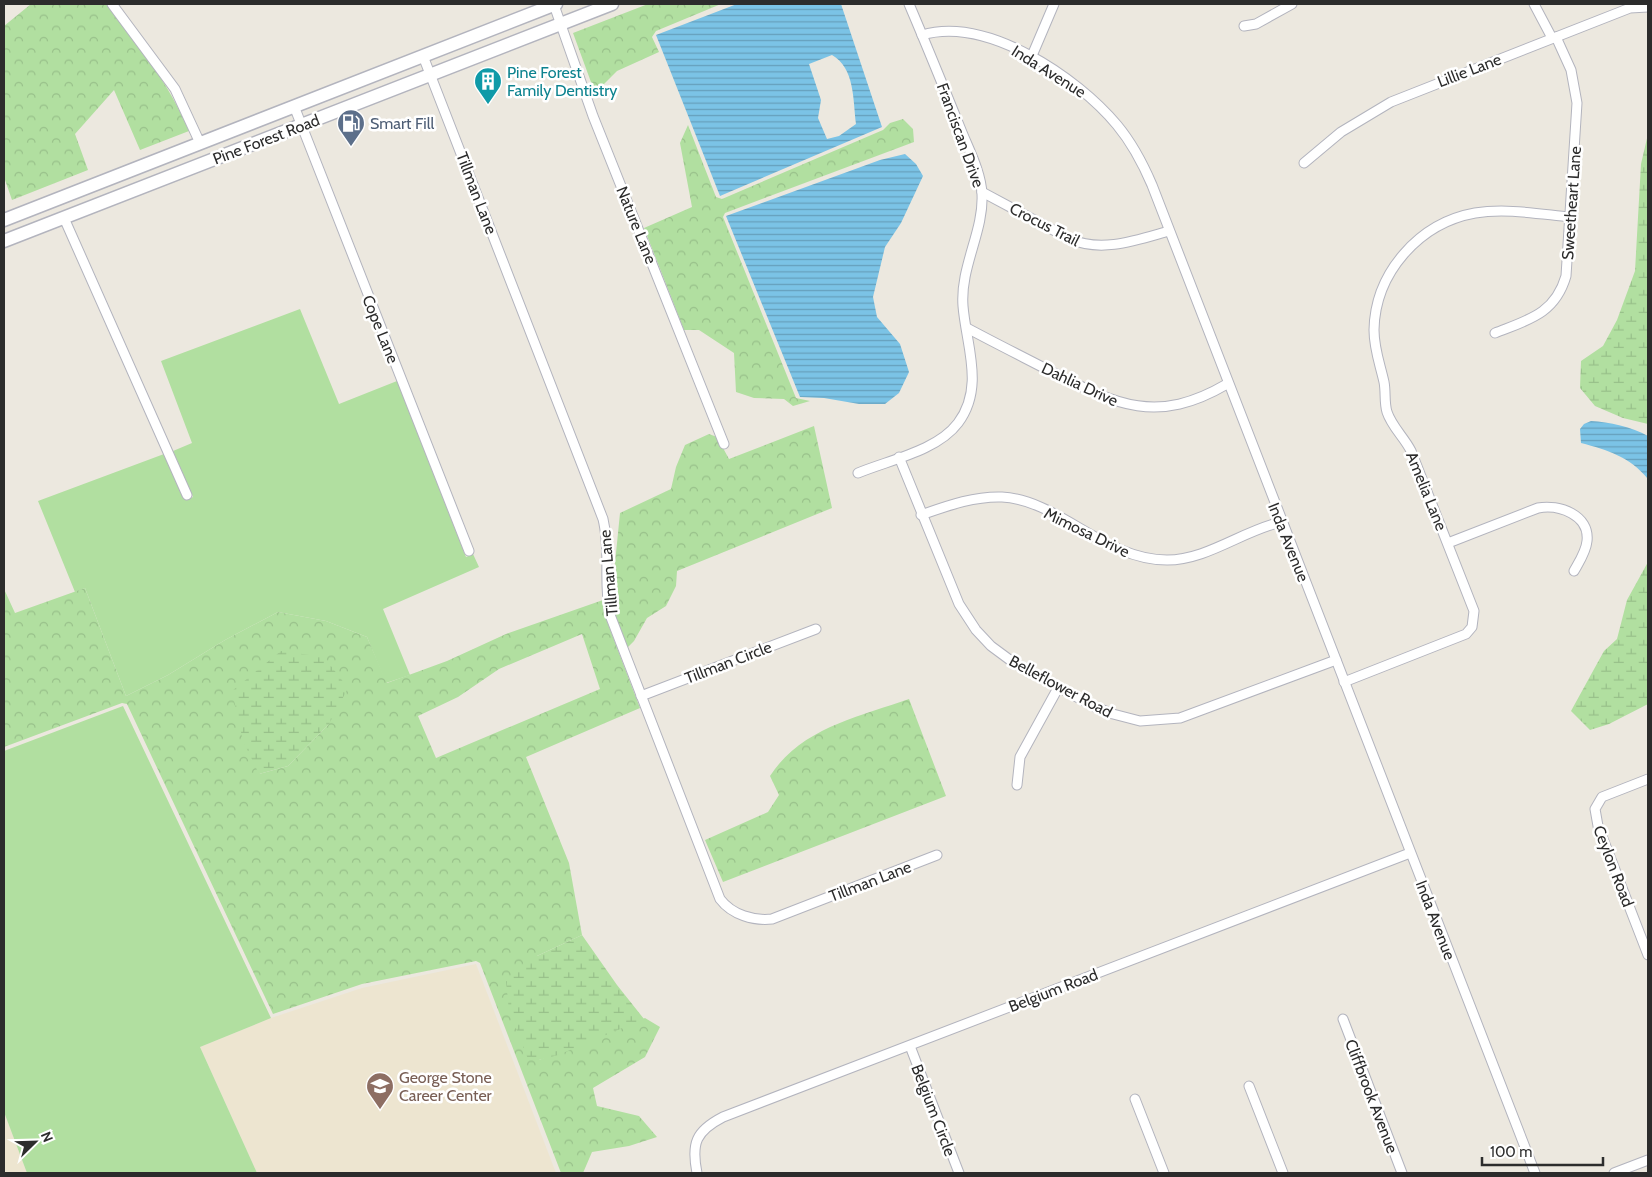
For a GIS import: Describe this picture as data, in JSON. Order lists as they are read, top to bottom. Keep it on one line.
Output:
{"streets":{"main road":["Pine Forest Road"],"street":["Lillie Lane","Inda Avenue","Franciscan Drive","Tillman Lane","Sweetheart Lane","Crocus Trail","Nature Lane","Cope Lane","Dahlia Drive","Amelia Lane","Mimosa Drive","Tillman Circle","Belleflower Road","Ceylon Road","Belgium Road","Cliffbrook Avenue","Belgium Circle"]},"crossings":[["Lillie Lane","Sweetheart Lane"],["Inda Avenue","Franciscan Drive"],["Inda Avenue","Crocus Trail"],["Inda Avenue","Dahlia Drive"],["Inda Avenue","Amelia Lane"],["Inda Avenue","Mimosa Drive"],["Inda Avenue","Belleflower Road"],["Inda Avenue","Belgium Road"],["Franciscan Drive","Crocus Trail"],["Franciscan Drive","Dahlia Drive"],["Franciscan Drive","Belleflower Road"],["Pine Forest Road","Tillman Lane"],["Pine Forest Road","Nature Lane"],["Pine Forest Road","Cope Lane"],["Tillman Lane","Tillman Circle"],["Sweetheart Lane","Amelia Lane"],["Mimosa Drive","Belleflower Road"],["Belgium Road","Belgium Circle"]],"places":{"building":["Pine Forest Family Dentistry"],"fuel station":["Smart Fill"],"school or university":["George Stone Career Center"]},"scale_bar":"100 m","north":"top right"}
